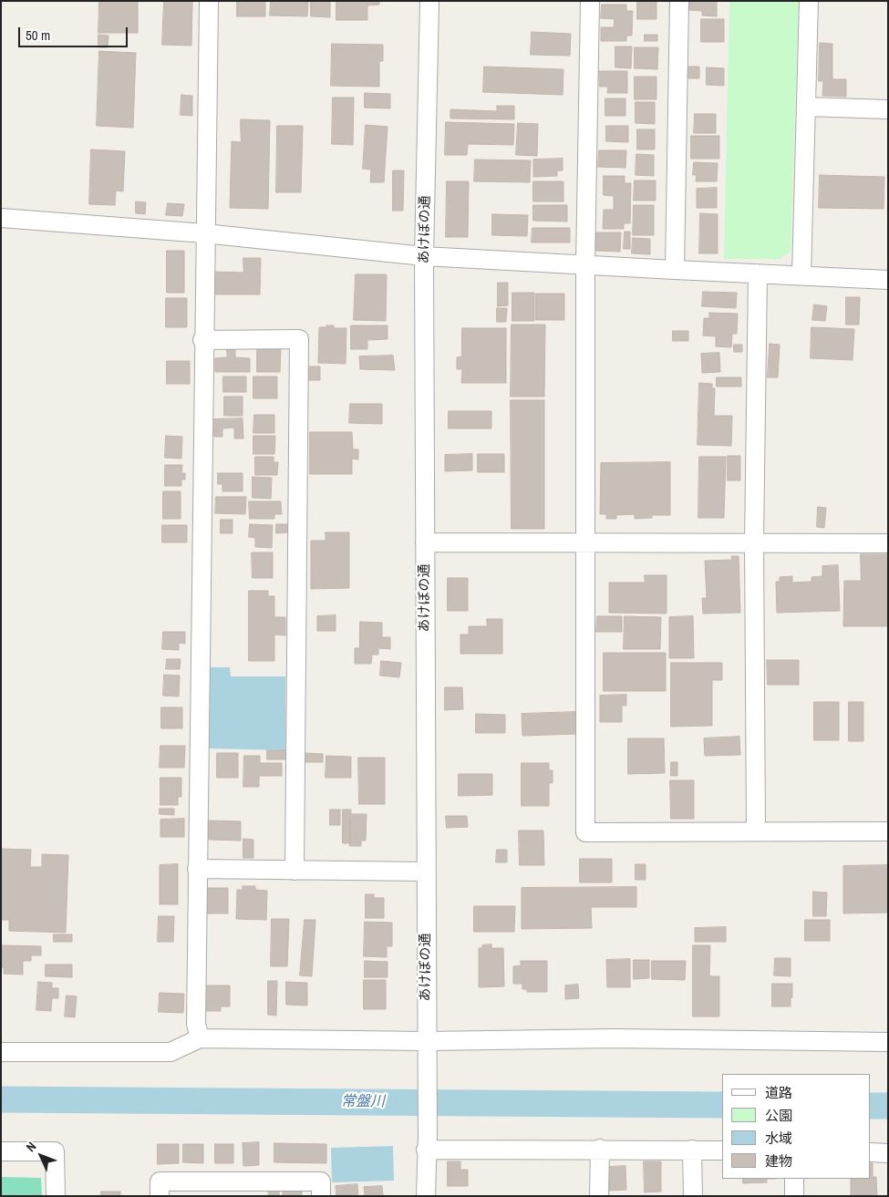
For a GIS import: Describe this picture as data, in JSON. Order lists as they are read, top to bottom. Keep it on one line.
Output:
{"streets":{"street":["あけぼの通"]},"water":["常盤川"],"legend":["道路","公園","水域","建物"],"scale_bar":"50 m","north":"top left"}
